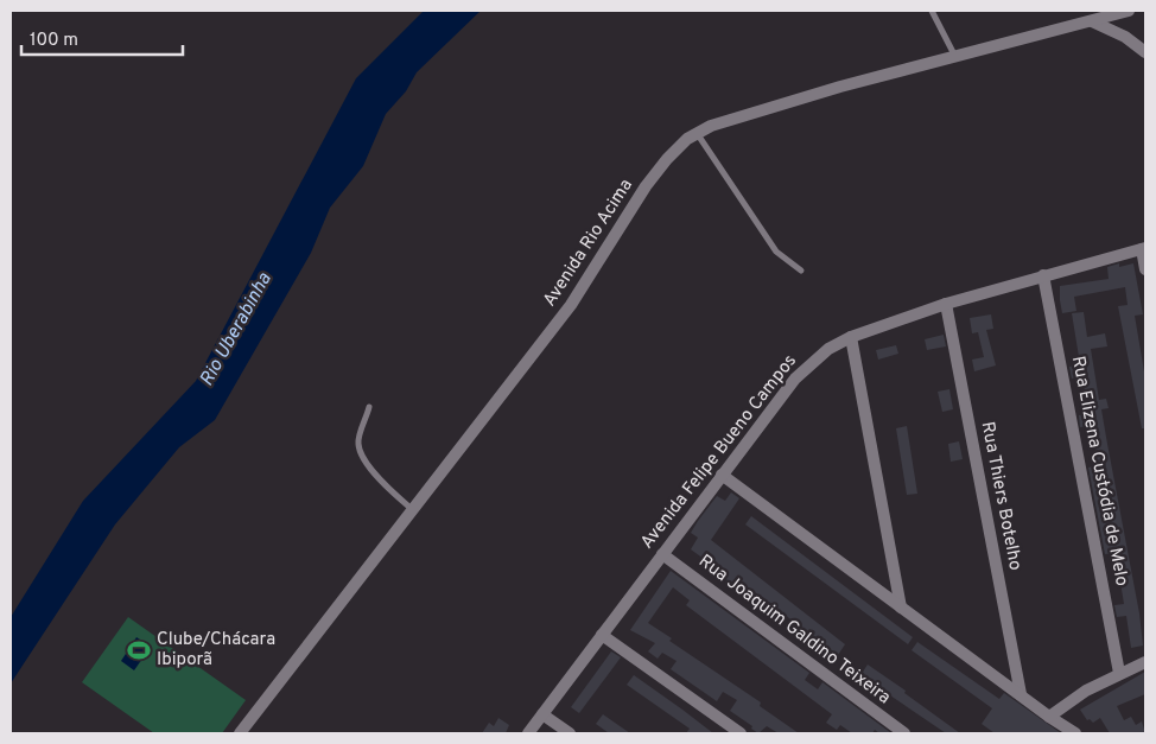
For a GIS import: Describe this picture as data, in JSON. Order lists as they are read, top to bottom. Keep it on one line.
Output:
{"streets":{"street":["Avenida Rio Acima","Avenida Felipe Bueno Campos","Rua Elizena Custódia de Melo","Rua Thiers Botelho","Rua Joaquim Galdino Teixeira"]},"crossings":[["Avenida Felipe Bueno Campos","Rua Elizena Custódia de Melo"],["Avenida Felipe Bueno Campos","Rua Thiers Botelho"],["Avenida Felipe Bueno Campos","Rua Joaquim Galdino Teixeira"]],"water":["Rio Uberabinha"],"places":{"sports":["Clube/Chácara Ibiporã"]},"scale_bar":"100 m"}
